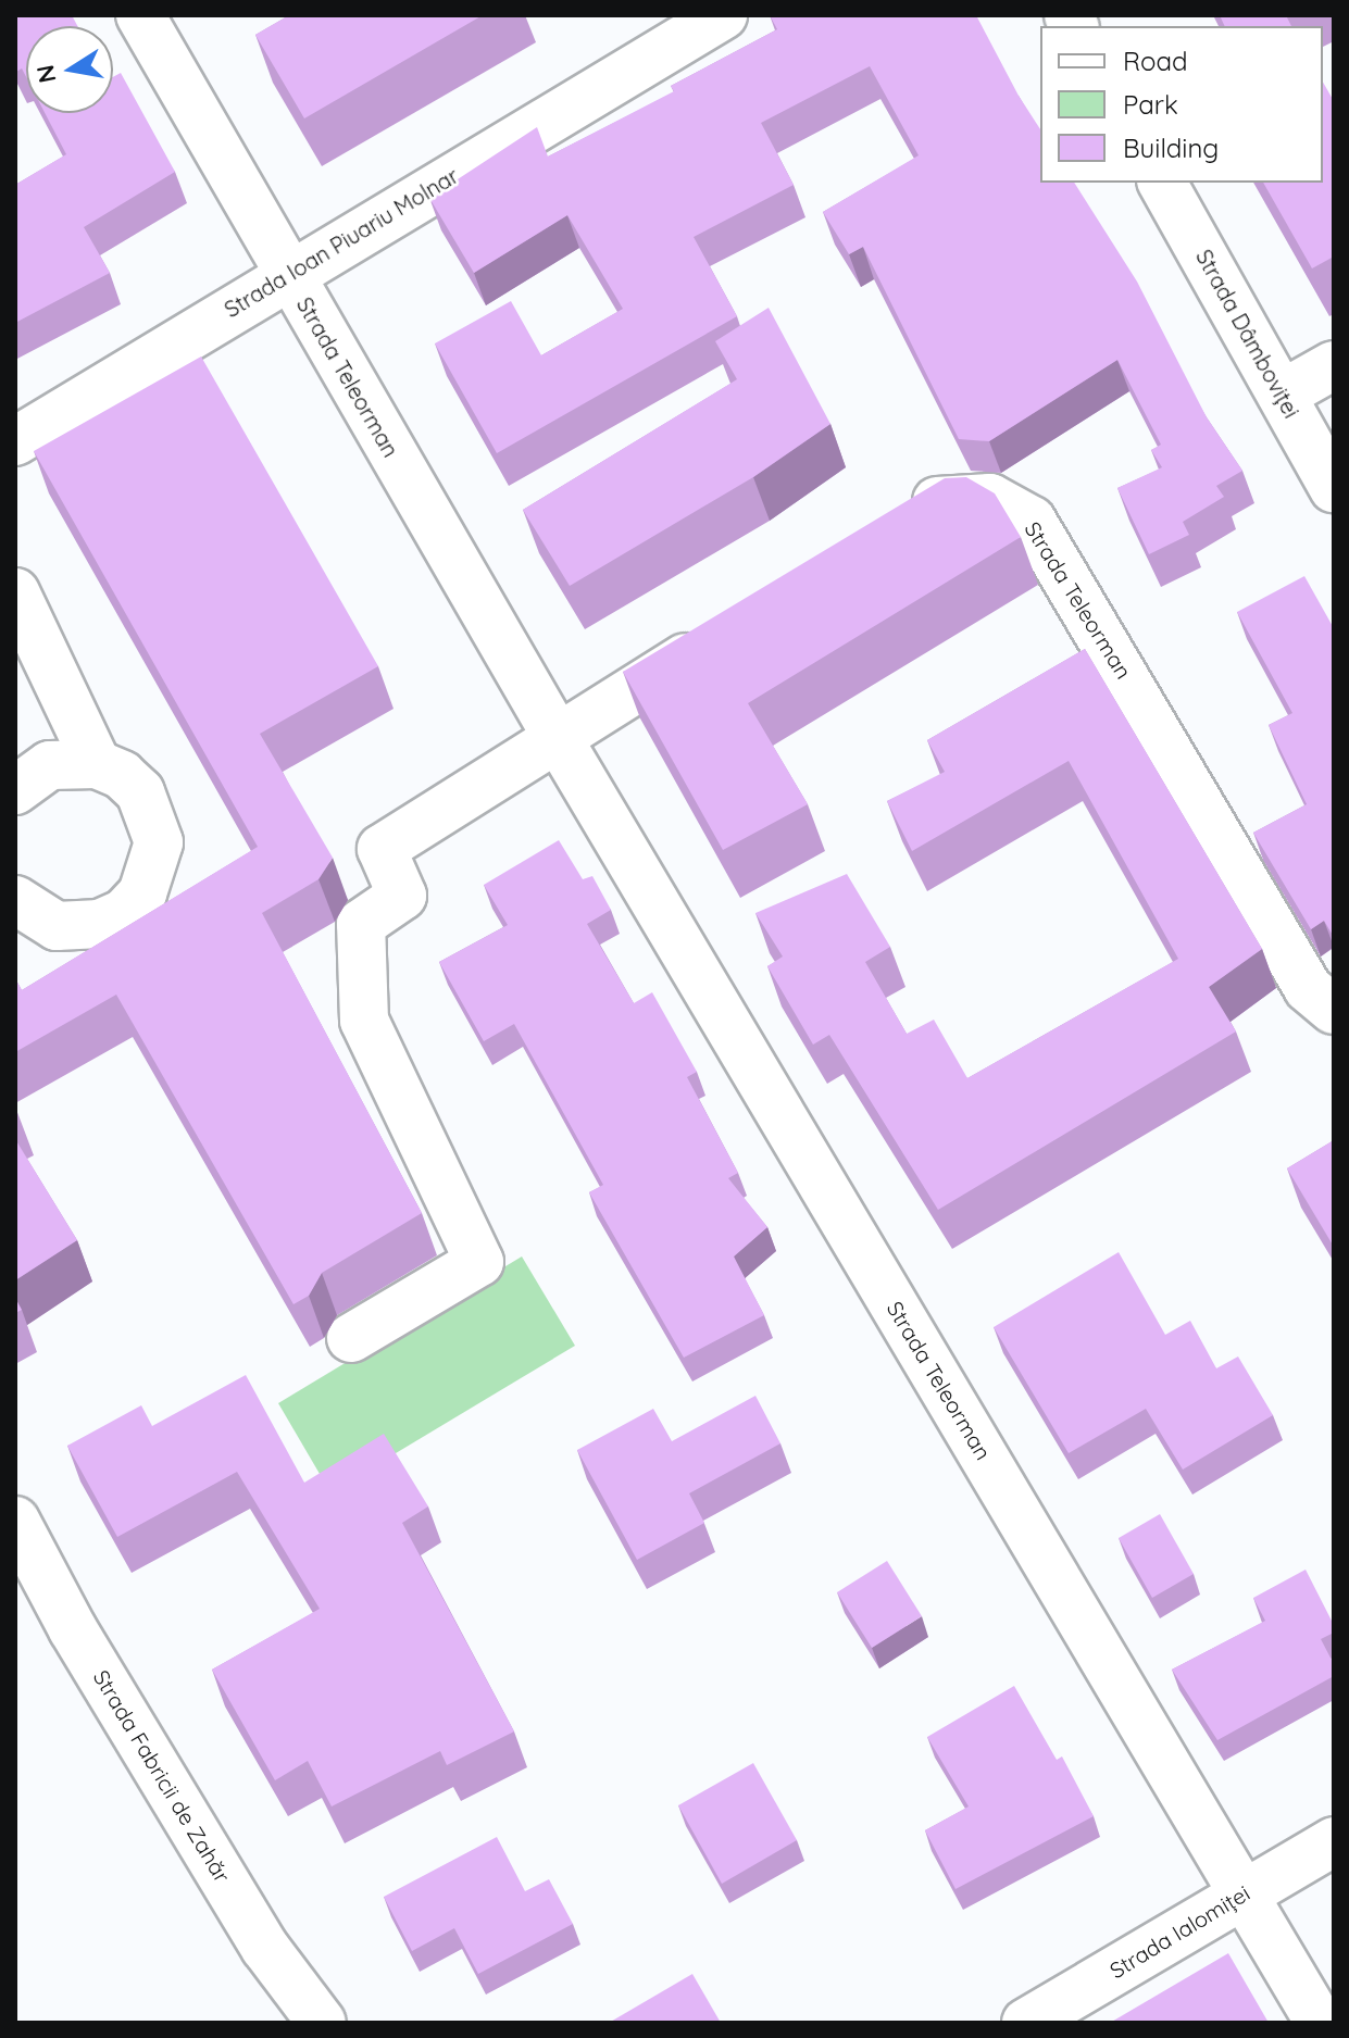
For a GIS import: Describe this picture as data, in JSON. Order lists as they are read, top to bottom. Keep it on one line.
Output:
{"streets":{"street":["Strada Ioan Piuariu Molnar","Strada Dâmboviței","Strada Teleorman","Strada Fabricii de Zahăr","Strada Ialomiței"]},"crossings":[["Strada Ioan Piuariu Molnar","Strada Teleorman"],["Strada Teleorman","Strada Ialomiței"]],"legend":["Road","Park","Building"],"north":"left"}
